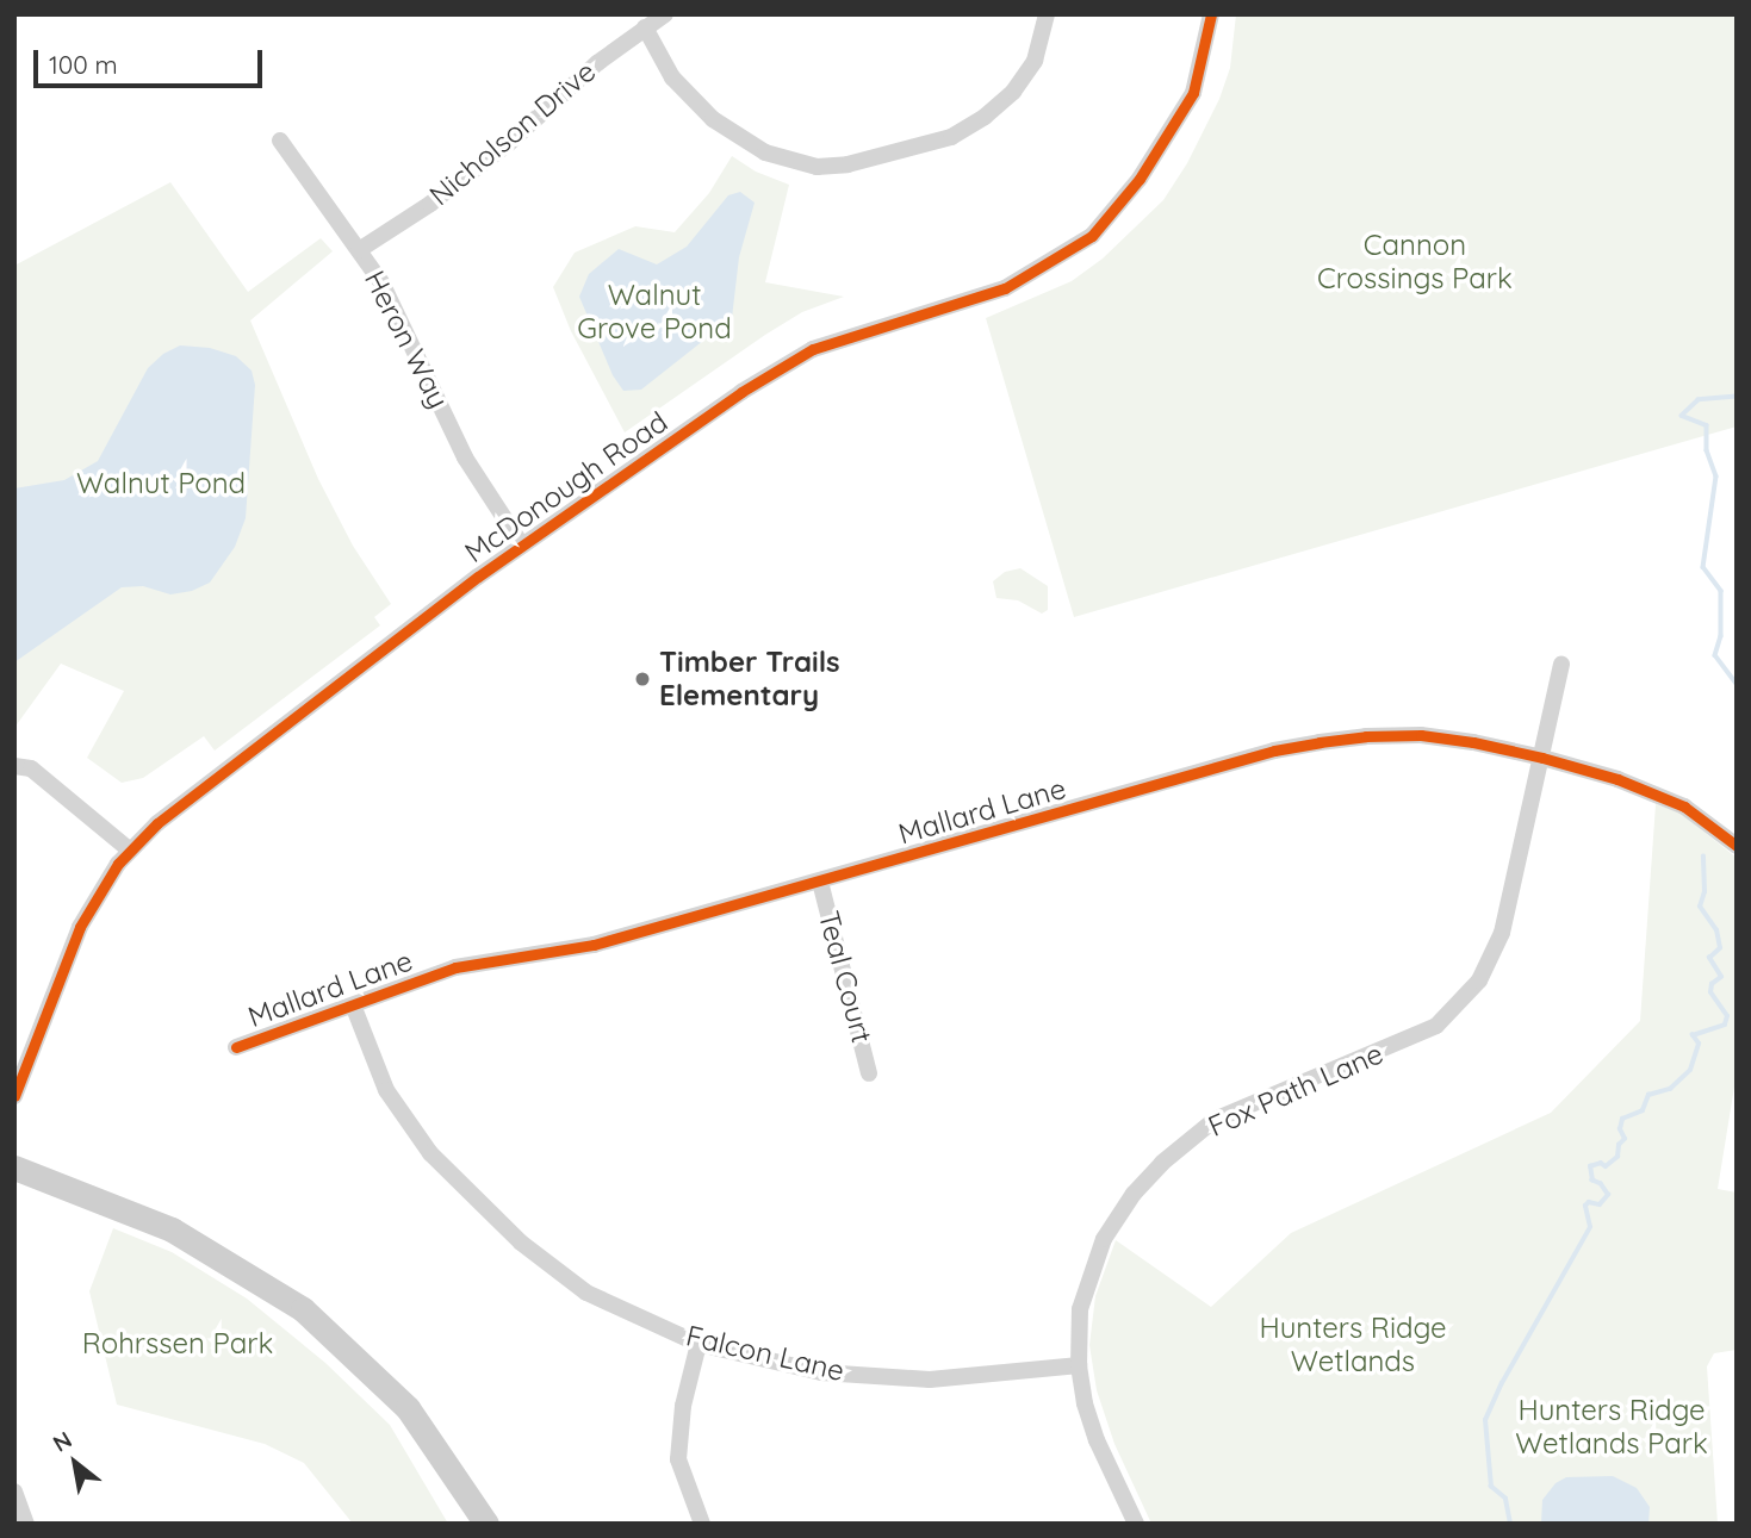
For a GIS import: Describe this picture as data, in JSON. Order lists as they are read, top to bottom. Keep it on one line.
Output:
{"streets":{"street":["Nicholson Drive","Heron Way","McDonough Road","Mallard Lane","Teal Court","Fox Path Lane","Falcon Lane"]},"crossings":[["Nicholson Drive","Heron Way"],["Heron Way","McDonough Road"],["Mallard Lane","Teal Court"],["Mallard Lane","Fox Path Lane"],["Mallard Lane","Falcon Lane"],["Fox Path Lane","Falcon Lane"]],"parks":["Cannon Crossings Park","Walnut Grove Pond","Walnut Pond","Hunters Ridge Wetlands","Rohrssen Park","Hunters Ridge Wetlands Park"],"places":["Timber Trails Elementary"],"scale_bar":"100 m","north":"top left"}
